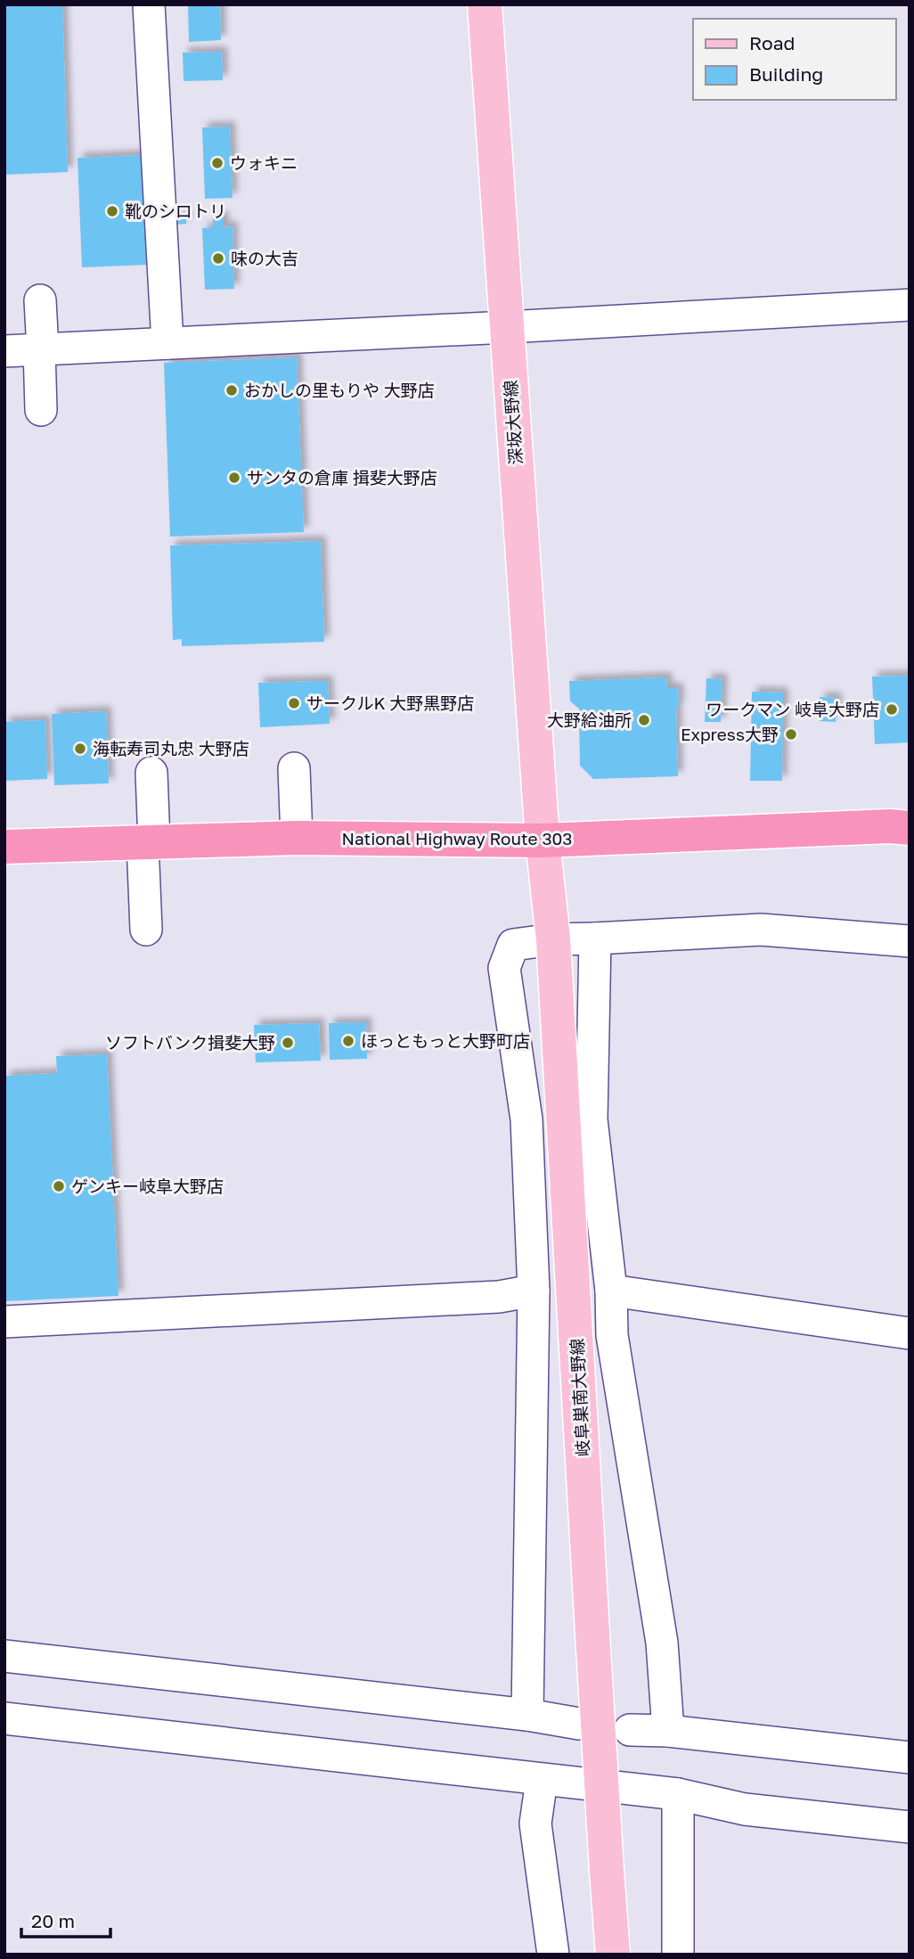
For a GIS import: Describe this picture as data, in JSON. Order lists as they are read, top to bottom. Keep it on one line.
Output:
{"streets":{"highway":["National Highway Route 303"],"main road":["深坂大野線","岐阜巣南大野線"]},"crossings":[["深坂大野線","National Highway Route 303"],["深坂大野線","岐阜巣南大野線"],["National Highway Route 303","岐阜巣南大野線"]],"places":["ウォキニ","靴のシロトリ","味の大吉","おかしの里もりや 大野店","サンタの倉庫 揖斐大野店","サークルK 大野黒野店","ワークマン 岐阜大野店","大野給油所","Express大野","海転寿司丸忠 大野店","ほっともっと大野町店","ソフトバンク揖斐大野","ゲンキー岐阜大野店"],"legend":["Road","Building"],"scale_bar":"20 m"}
